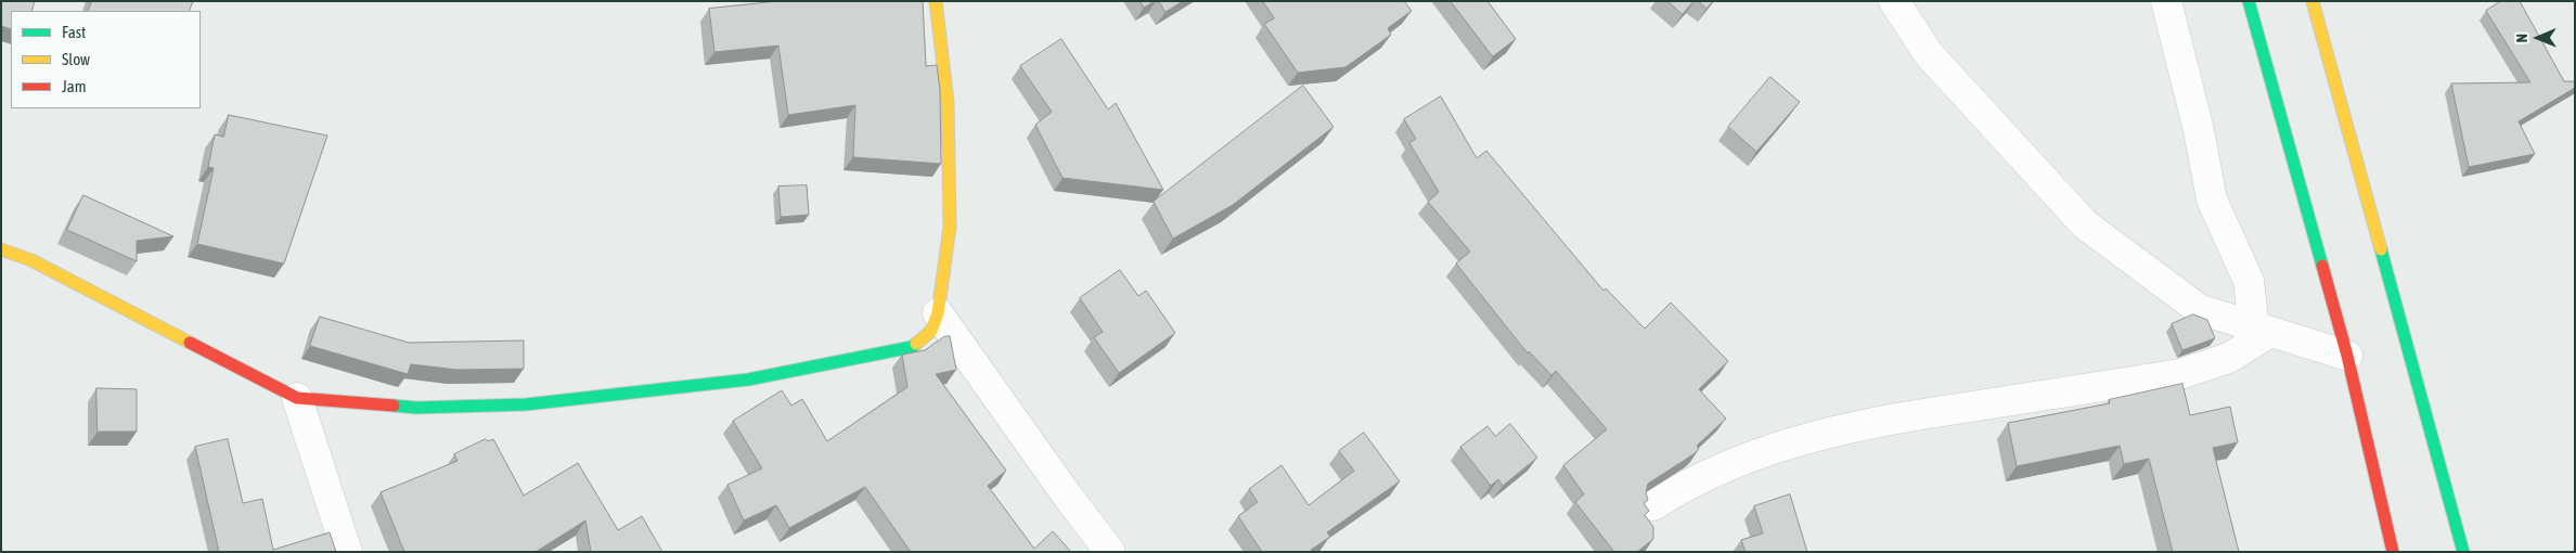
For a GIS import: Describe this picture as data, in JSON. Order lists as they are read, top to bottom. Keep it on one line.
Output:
{"legend":["Fast","Slow","Jam"],"north":"left"}
